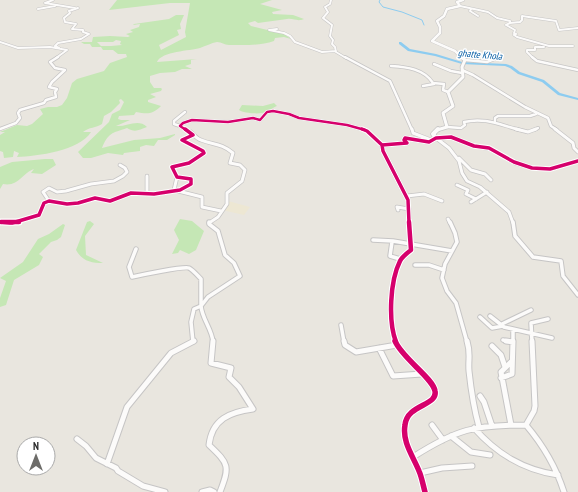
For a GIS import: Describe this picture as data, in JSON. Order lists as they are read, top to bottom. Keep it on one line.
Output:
{"water":["ghatte Khola"],"north":"top"}
